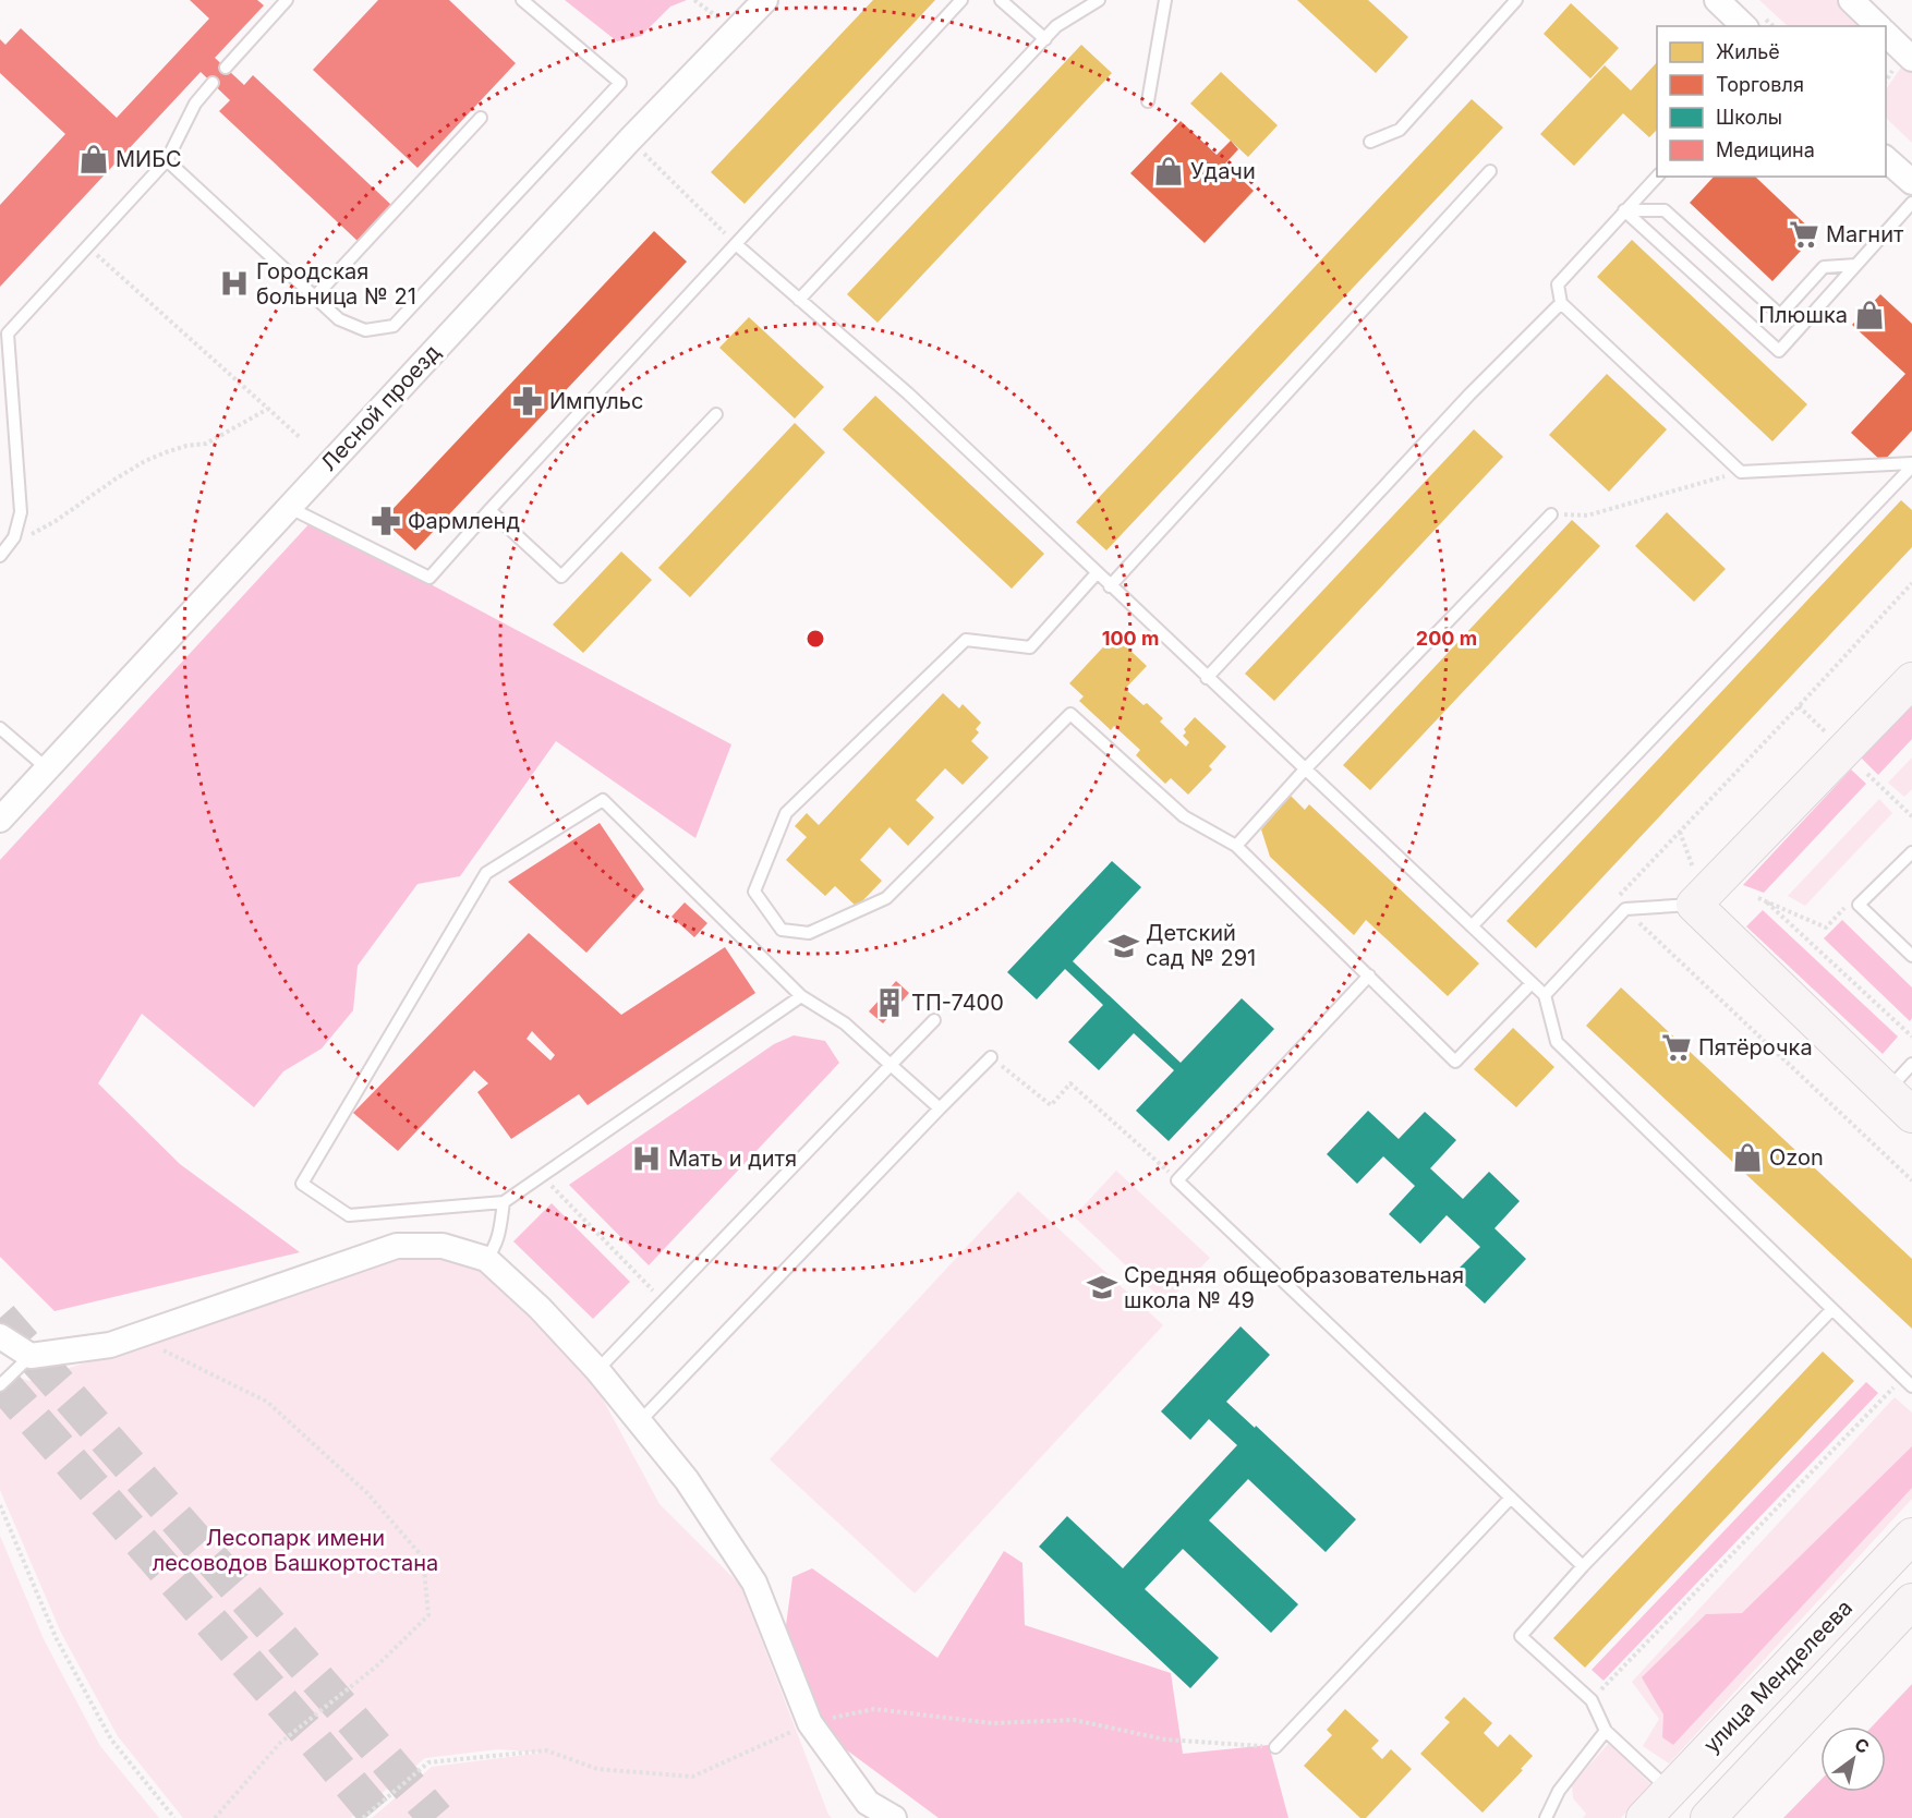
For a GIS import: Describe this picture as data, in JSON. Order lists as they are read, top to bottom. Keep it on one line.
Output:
{"streets":{"main road":["улица Менделеева"],"street":["Лесной проезд"]},"parks":["Лесопарк имени лесоводов Башкортостана"],"places":{"shop":["МИБС","Удачи","Плюшка","Ozon"],"supermarket":["Магнит","Пятёрочка"],"hospital":["Городская больница № 21","Мать и дитя"],"pharmacy":["Импульс","Фармленд"],"school or university":["Детский сад № 291","Средняя общеобразовательная школа № 49"],"building":["ТП-7400"]},"legend":["Жильё","Торговля","Школы","Медицина"],"north":"top right","rings":["100 m","200 m"]}
